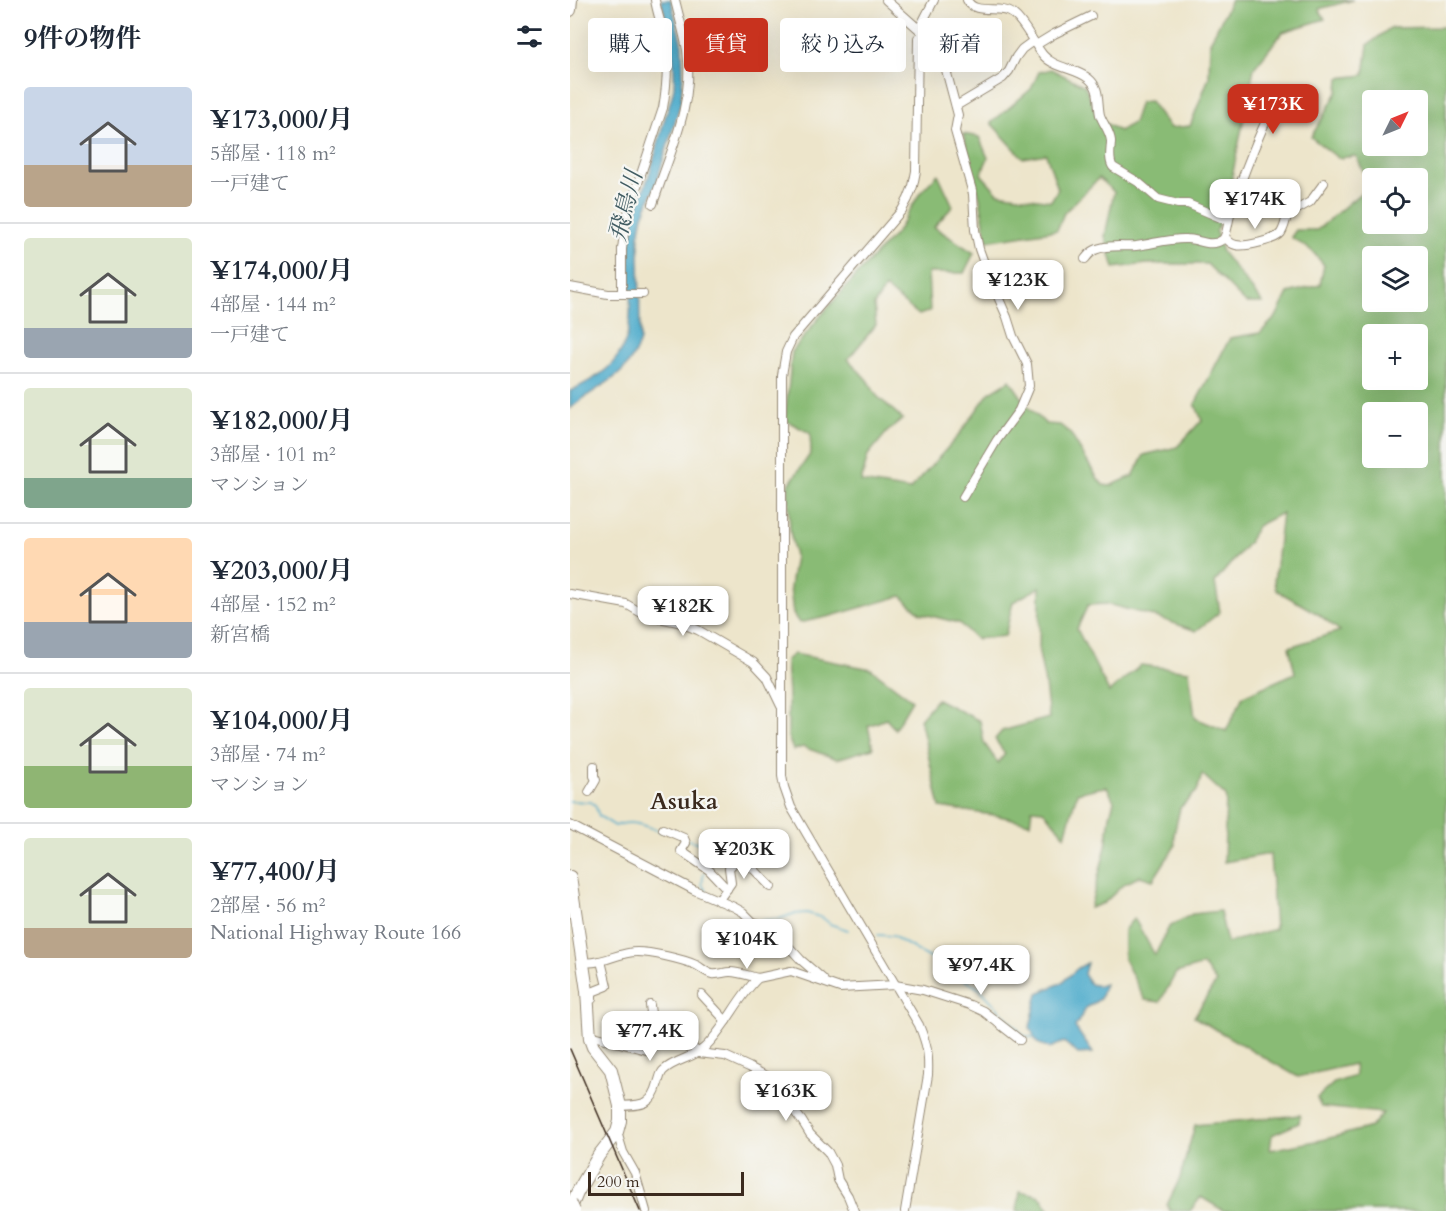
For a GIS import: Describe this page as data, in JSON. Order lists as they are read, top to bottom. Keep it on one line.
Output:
{"districts":["Asuka"],"water":["飛鳥川"],"scale_bar":"200 m","north":"top right","page":{"heading":"9件の物件","chip":["購入","賃貸","絞り込み","新着"],"list":[{"name":"¥173,000/月","note":"5部屋 · 118 m² · 一戸建て"},{"name":"¥174,000/月","note":"4部屋 · 144 m² · 一戸建て"},{"name":"¥182,000/月","note":"3部屋 · 101 m² · マンション"},{"name":"¥203,000/月","note":"4部屋 · 152 m² · 新宮橋"},{"name":"¥104,000/月","note":"3部屋 · 74 m² · マンション"},{"name":"¥77,400/月","note":"2部屋 · 56 m² · National Highway Route 166"}],"price":["¥173K","¥174K","¥123K","¥182K","¥203K","¥104K","¥97.4K","¥77.4K","¥163K"],"map_buttons":["+","−"],"scale":"200 m"}}
